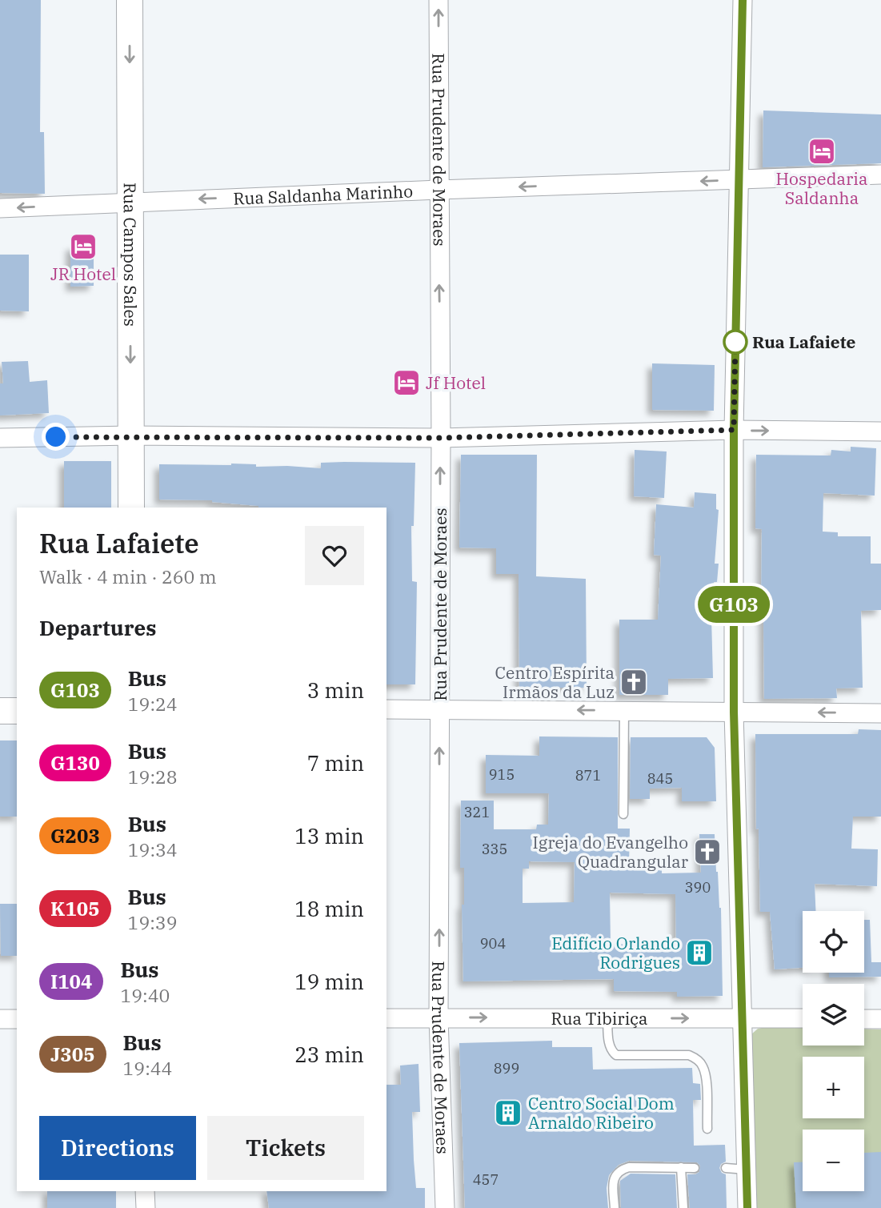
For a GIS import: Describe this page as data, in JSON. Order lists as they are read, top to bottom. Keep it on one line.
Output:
{"streets":{"main road":["Rua Campos Sales"],"street":["Rua Prudente de Moraes","Rua Saldanha Marinho","Rua Tibiriça"]},"crossings":[["Rua Prudente de Moraes","Rua Saldanha Marinho"],["Rua Prudente de Moraes","Rua Tibiriça"],["Rua Saldanha Marinho","Rua Campos Sales"]],"one_way":["Rua Prudente de Moraes","Rua Saldanha Marinho","Rua Campos Sales","Rua Tibiriça"],"places":{"hotel":["Hospedaria Saldanha","JR Hotel","Jf Hotel"],"other":["Rua Lafaiete"],"church":["Centro Espírita Irmãos da Luz","Igreja do Evangelho Quadrangular"],"building":["Edifício Orlando Rodrigues","Centro Social Dom Arnaldo Ribeiro"]},"lines":["bus line G103"],"house_numbers":["915","871","845","321","335","390","904","899","457"],"page":{"on_map":"G103","heading":[["Rua Lafaiete","Walk · 4 min · 260 m"],"Departures"],"list":[{"mark":"G103","name":"Bus","note":"19:24","value":"3 min"},{"mark":"G130","name":"Bus","note":"19:28","value":"7 min"},{"mark":"G203","name":"Bus","note":"19:34","value":"13 min"},{"mark":"K105","name":"Bus","note":"19:39","value":"18 min"},{"mark":"I104","name":"Bus","note":"19:40","value":"19 min"},{"mark":"J305","name":"Bus","note":"19:44","value":"23 min"}],"map_buttons":["+","−"],"buttons":["Directions","Tickets"]}}
